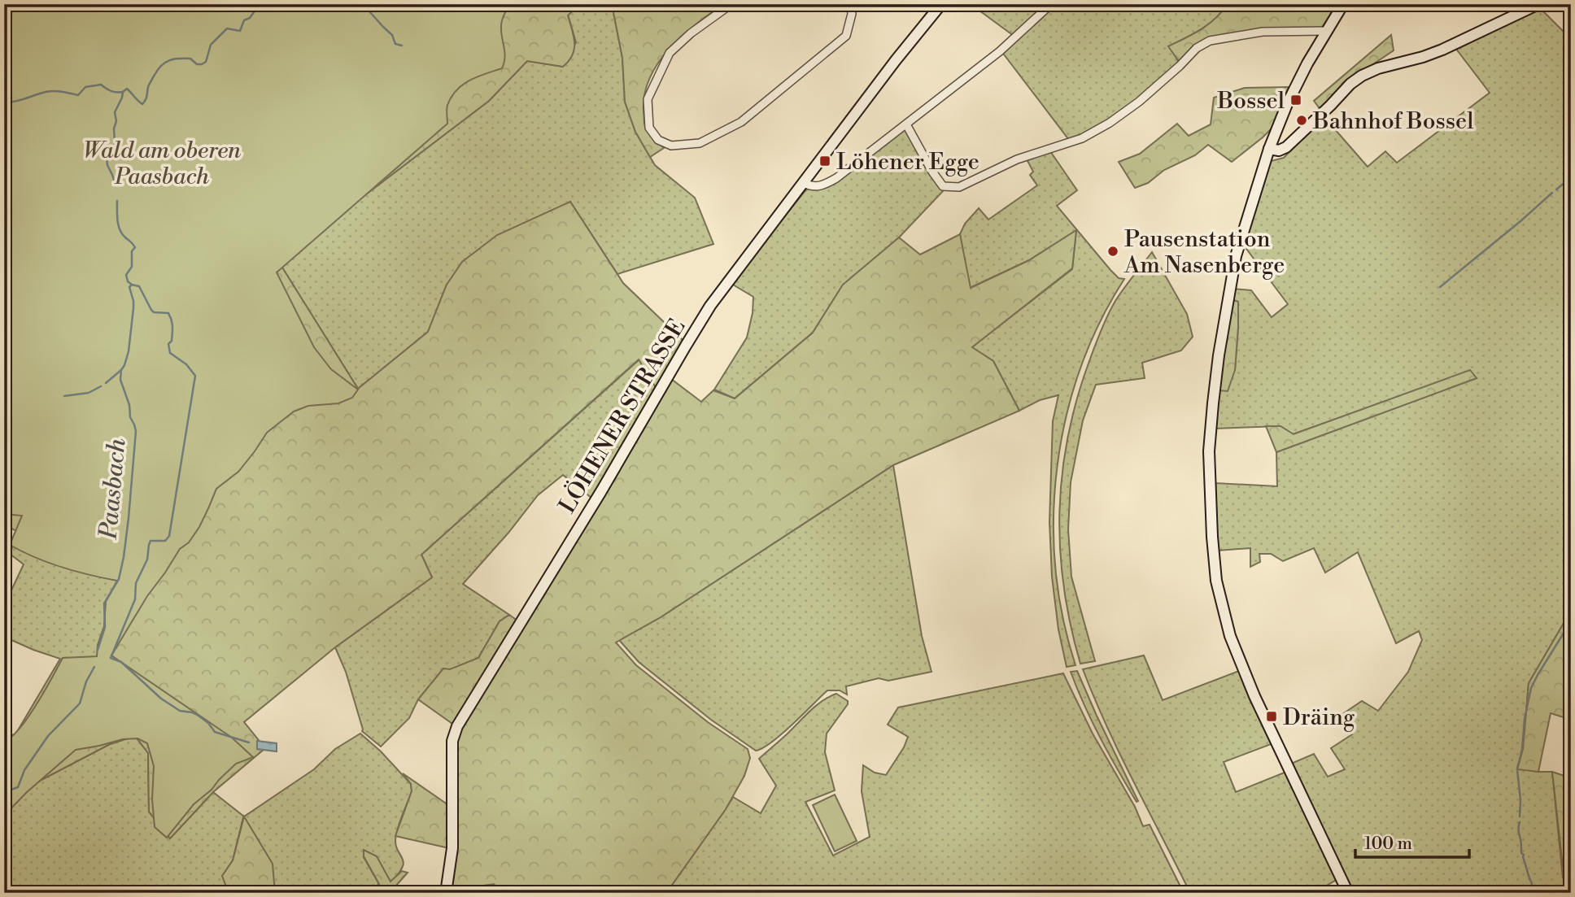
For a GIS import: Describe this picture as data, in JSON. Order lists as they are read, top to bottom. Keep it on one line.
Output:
{"streets":{"street":["LÖHENER STRASSE"]},"water":["Paasbach"],"parks":["Wald am oberen Paasbach"],"places":{"transit":["Bossel","Löhener Egge","Dräing"],"other":["Bahnhof Bossel","Pausenstation Am Nasenberge"]},"scale_bar":"100 m"}
